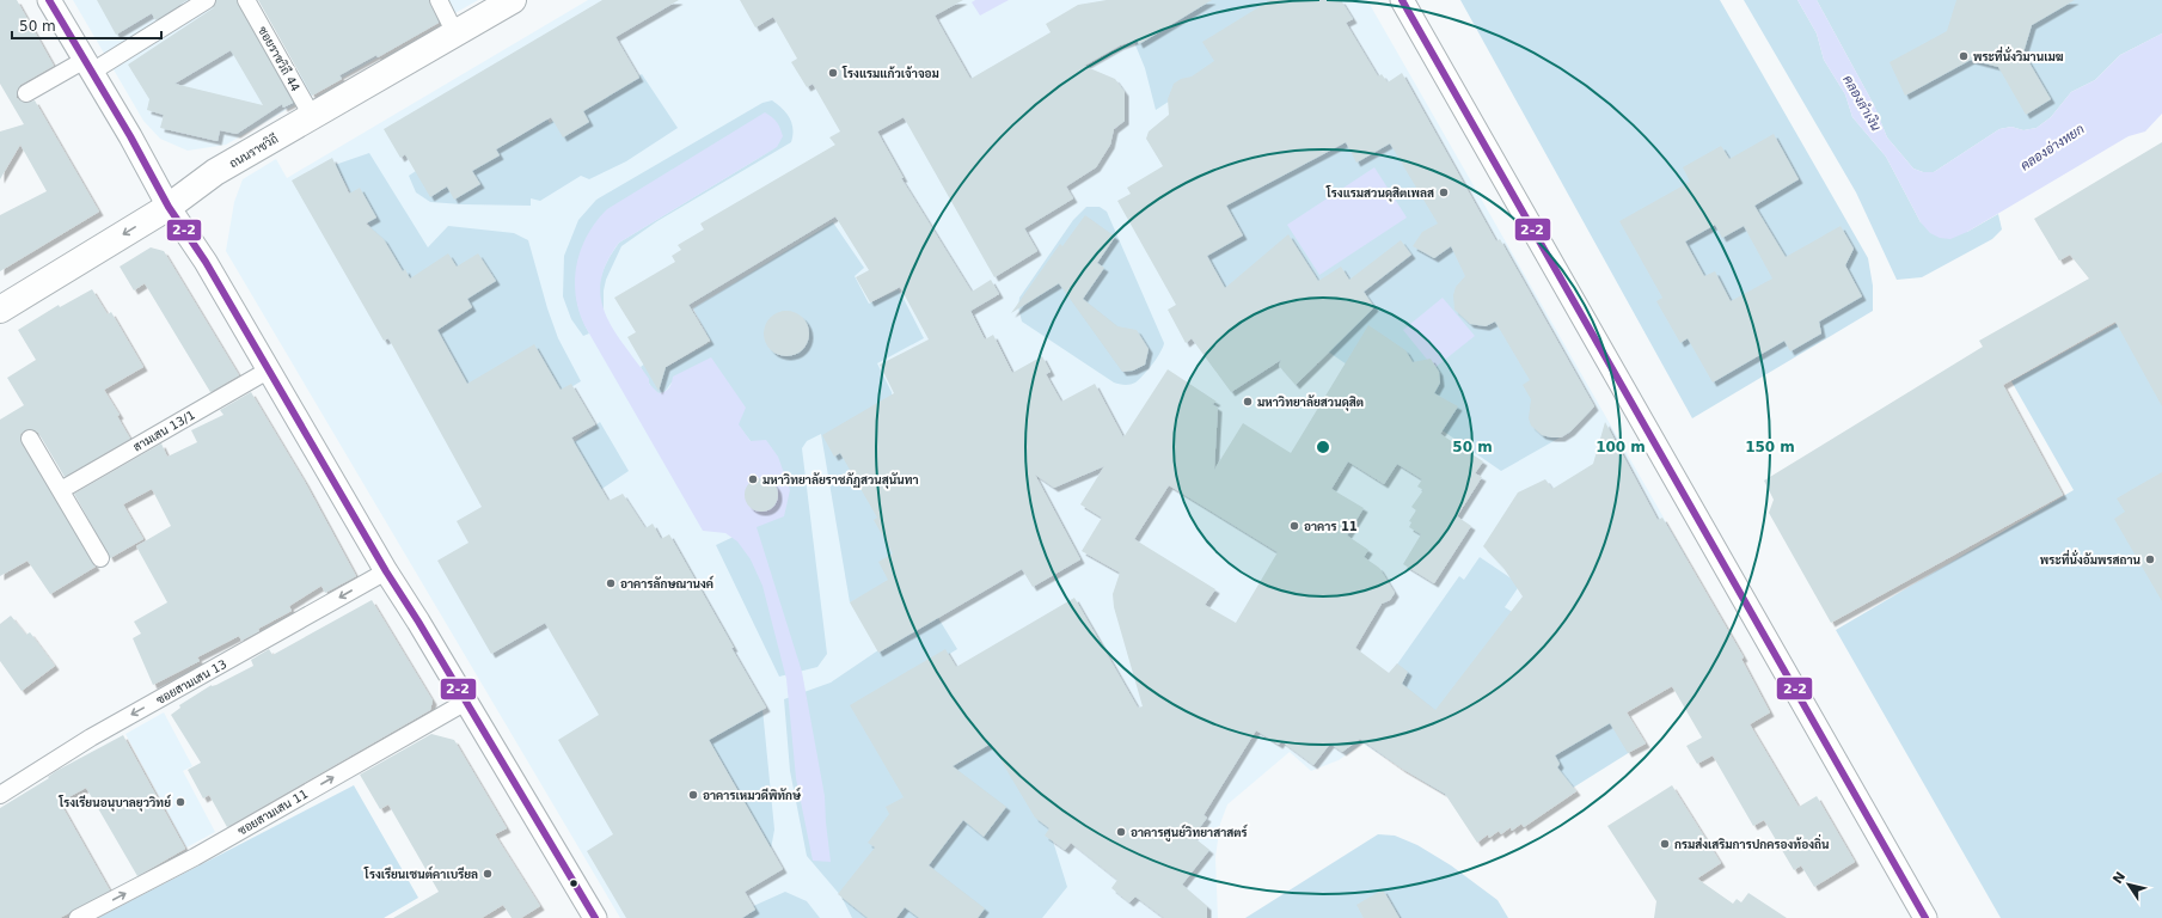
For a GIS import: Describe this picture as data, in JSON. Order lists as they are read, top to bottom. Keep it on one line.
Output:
{"streets":{"main road":["ถนนราชวิถี"],"street":["ซอยราชวิถี 44","สามเสน 13/1","ซอยสามเสน 13","ซอยสามเสน 11"]},"crossings":[["ซอยราชวิถี 44","ถนนราชวิถี"]],"one_way":["ซอยสามเสน 13","ซอยสามเสน 11"],"water":["คลองลำเงิน","คลองอ่างหยก"],"places":["พระที่นั่งวิมานเมฆ","โรงแรมแก้วเจ้าจอม","โรงแรมสวนดุสิตเพลส","มหาวิทยาลัยสวนดุสิต","มหาวิทยาลัยราชภัฏสวนสุนันทา","อาคาร 11","พระที่นั่งอัมพรสถาน","อาคารลักษณานงค์","อาคารเหมวดีพิทักษ์","โรงเรียนอนุบาลยุววิทย์","อาคารศูนย์วิทยาสาสตร์","กรมส่งเสริมการปกครองท้องถิ่น","โรงเรียนเซนต์คาเบรียล"],"lines":["transit line 2-2"],"scale_bar":"50 m","north":"top left","rings":["50 m","100 m","150 m"]}
